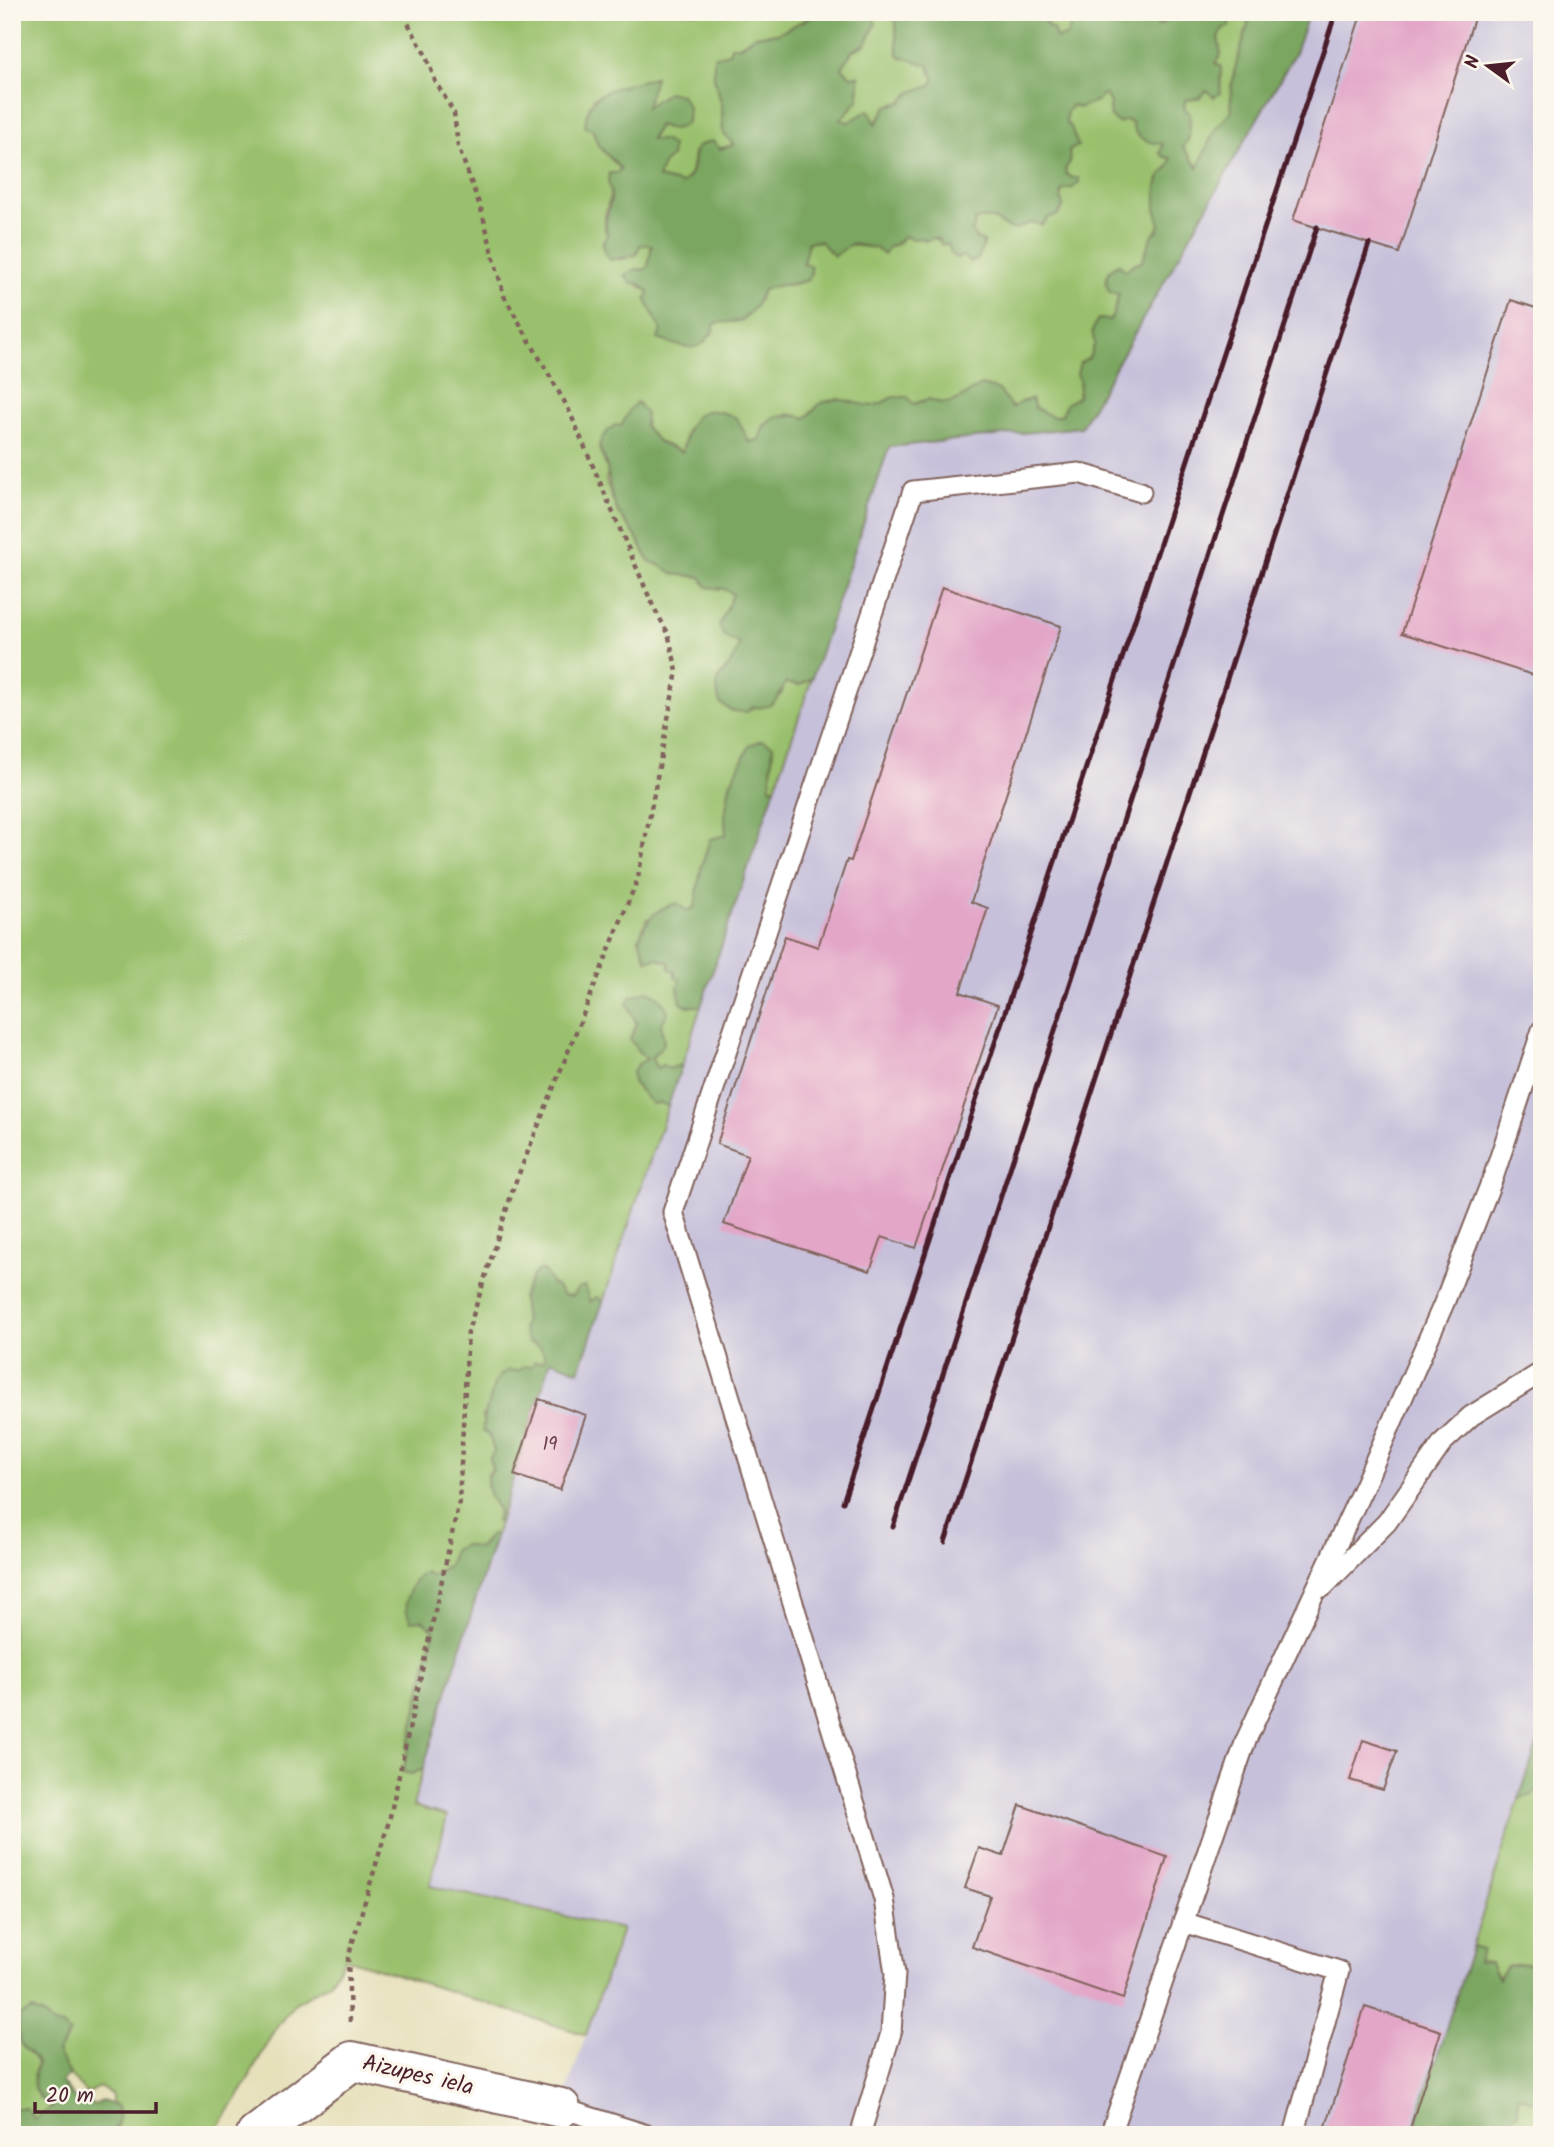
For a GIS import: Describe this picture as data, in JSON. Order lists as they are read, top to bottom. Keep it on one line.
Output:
{"streets":{"street":["Aizupes iela"]},"house_numbers":["19"],"scale_bar":"20 m","north":"left"}
